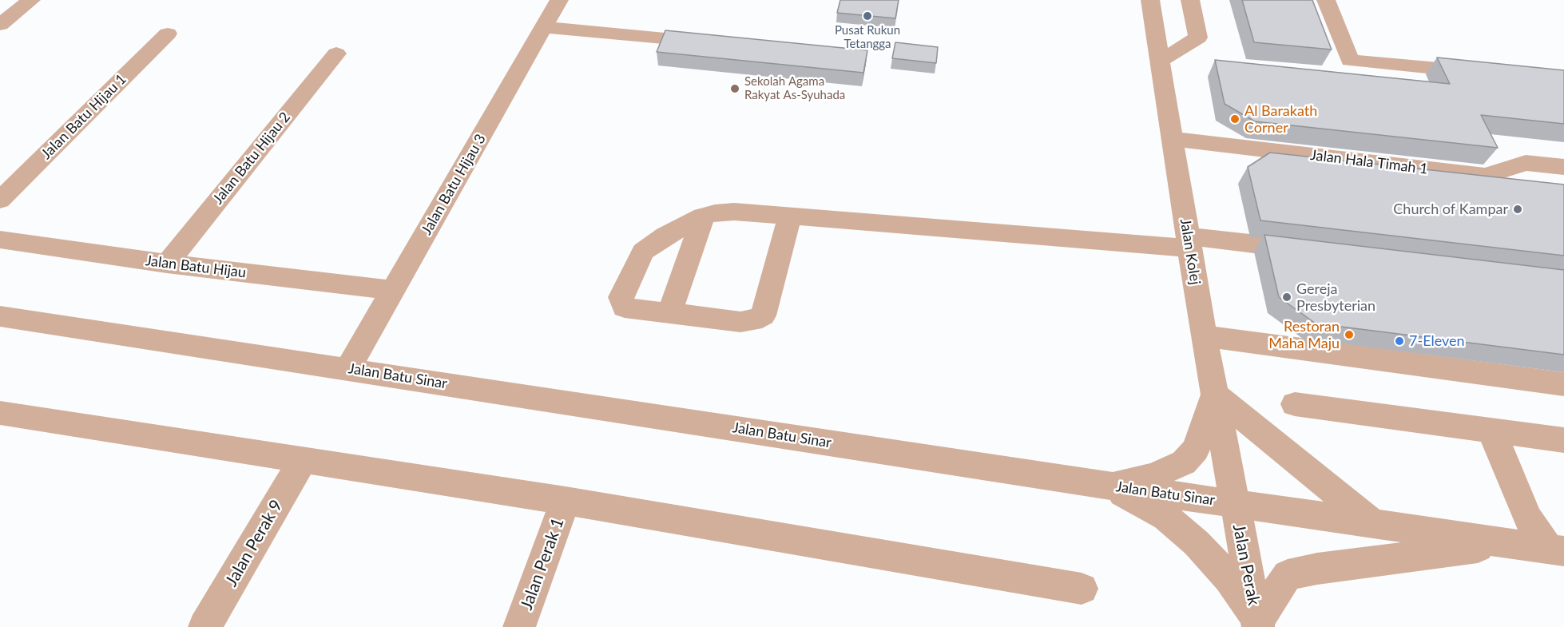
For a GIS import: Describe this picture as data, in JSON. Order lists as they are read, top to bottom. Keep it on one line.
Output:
{"streets":{"street":["Jalan Batu Hijau 1","Jalan Batu Hijau 2","Jalan Hala Timah 1","Jalan Batu Hijau 3","Jalan Kolej","Jalan Batu Hijau","Jalan Batu Sinar","Jalan Perak 9","Jalan Perak 1","Jalan Perak"]},"crossings":[["Jalan Batu Hijau 2","Jalan Batu Hijau"],["Jalan Hala Timah 1","Jalan Kolej"],["Jalan Batu Hijau 3","Jalan Batu Hijau"],["Jalan Batu Hijau 3","Jalan Batu Sinar"],["Jalan Kolej","Jalan Batu Sinar"],["Jalan Kolej","Jalan Perak"],["Jalan Batu Sinar","Jalan Perak"]],"places":["Pusat Rukun Tetangga","Sekolah Agama Rakyat As-Syuhada","Al Barakath Corner","Church of Kampar","Gereja Presbyterian","Restoran Maha Maju","7-Eleven"]}
